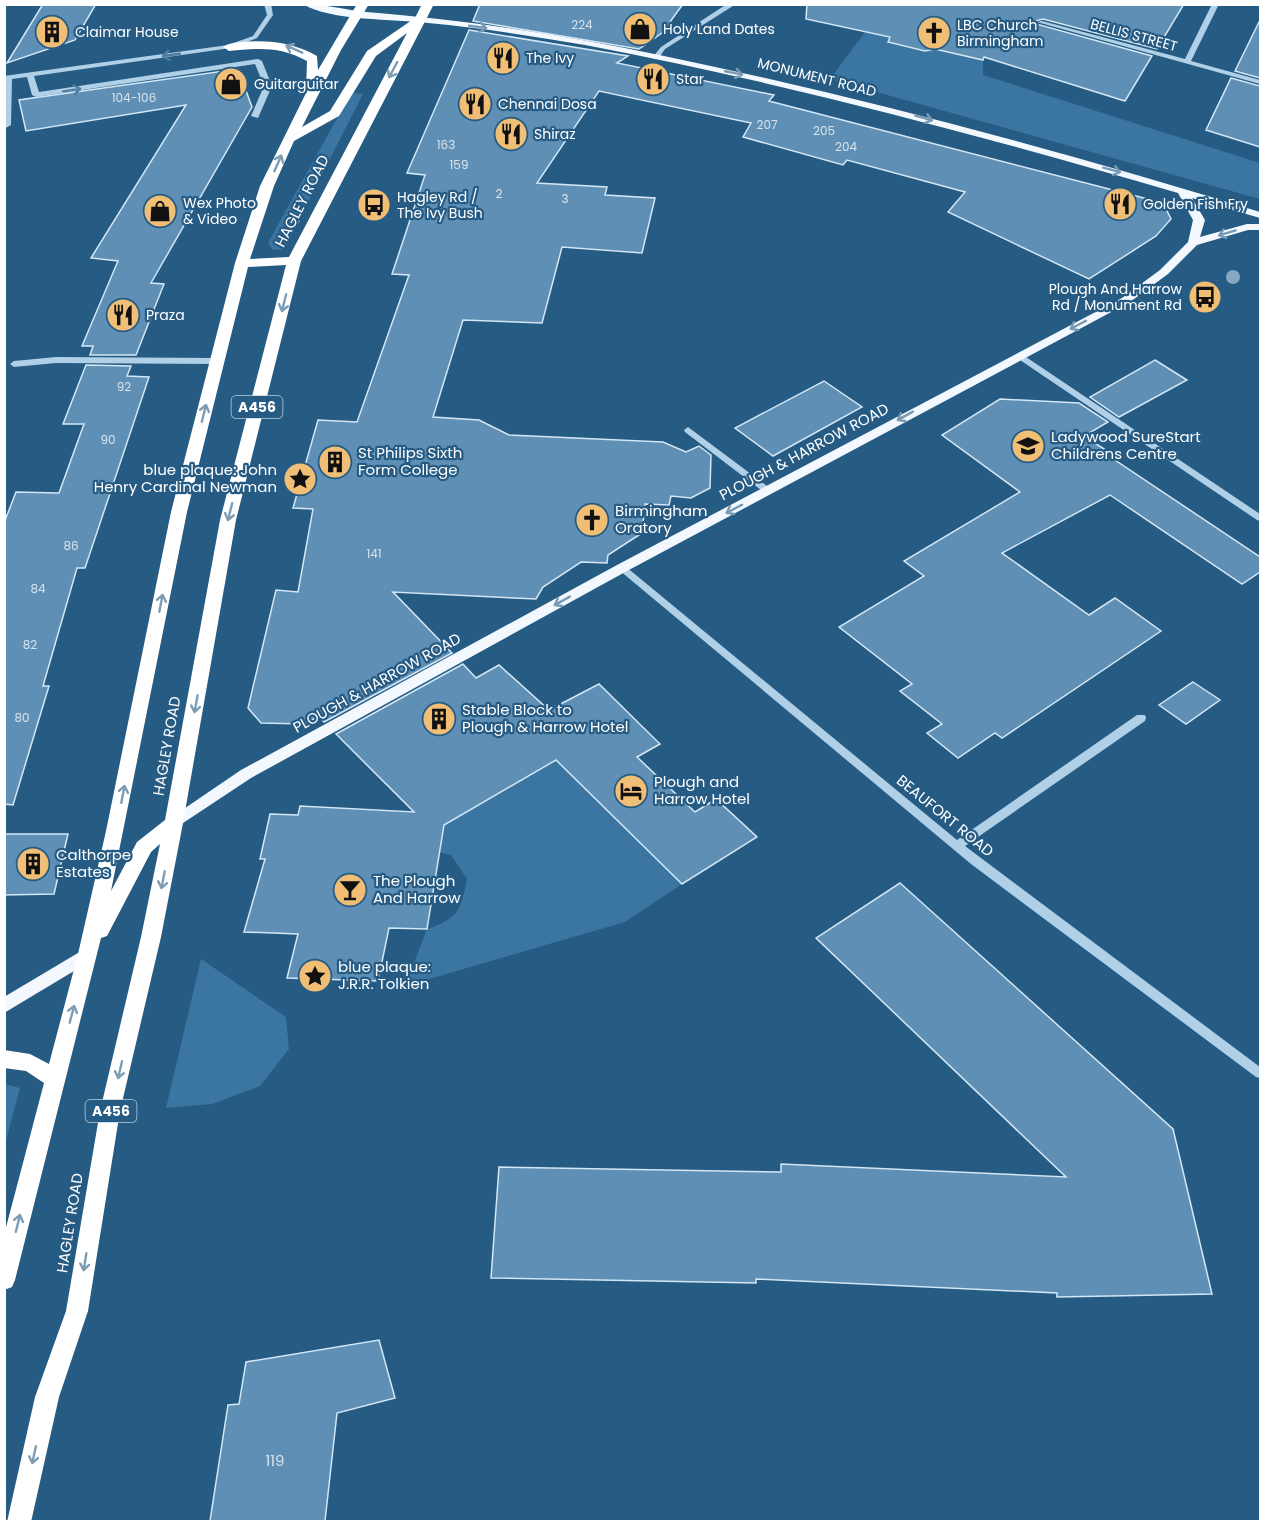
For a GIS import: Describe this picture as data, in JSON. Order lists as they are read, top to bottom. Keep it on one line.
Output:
{"streets":{"highway":["HAGLEY ROAD","A456"],"main road":["MONUMENT ROAD","PLOUGH & HARROW ROAD"],"street":["BELLIS STREET","BEAUFORT ROAD"]},"crossings":[["MONUMENT ROAD","HAGLEY ROAD"],["HAGLEY ROAD","PLOUGH & HARROW ROAD"],["PLOUGH & HARROW ROAD","BEAUFORT ROAD"]],"one_way":["MONUMENT ROAD","PLOUGH & HARROW ROAD"],"places":{"shop":["Holy Land Dates","Guitarguitar","Wex Photo & Video"],"building":["Claimar House","St Philips Sixth Form College","Stable Block to Plough & Harrow Hotel","Calthorpe Estates"],"church":["LBC Church Birmingham","Birmingham Oratory"],"restaurant":["The Ivy","Star","Chennai Dosa","Shiraz","Golden Fish Fry","Praza"],"bus stop":["Hagley Rd / The Ivy Bush","Plough And Harrow Rd / Monument Rd"],"school or university":["Ladywood SureStart Childrens Centre"],"place":["blue plaque: John Henry Cardinal Newman","blue plaque: J.R.R. Tolkien"],"hotel":["Plough and Harrow Hotel"],"bar":["The Plough And Harrow"]},"house_numbers":["224","104-106","207","205","163","204","159","2","3","92","90","86","141","84","82","80","119"]}
